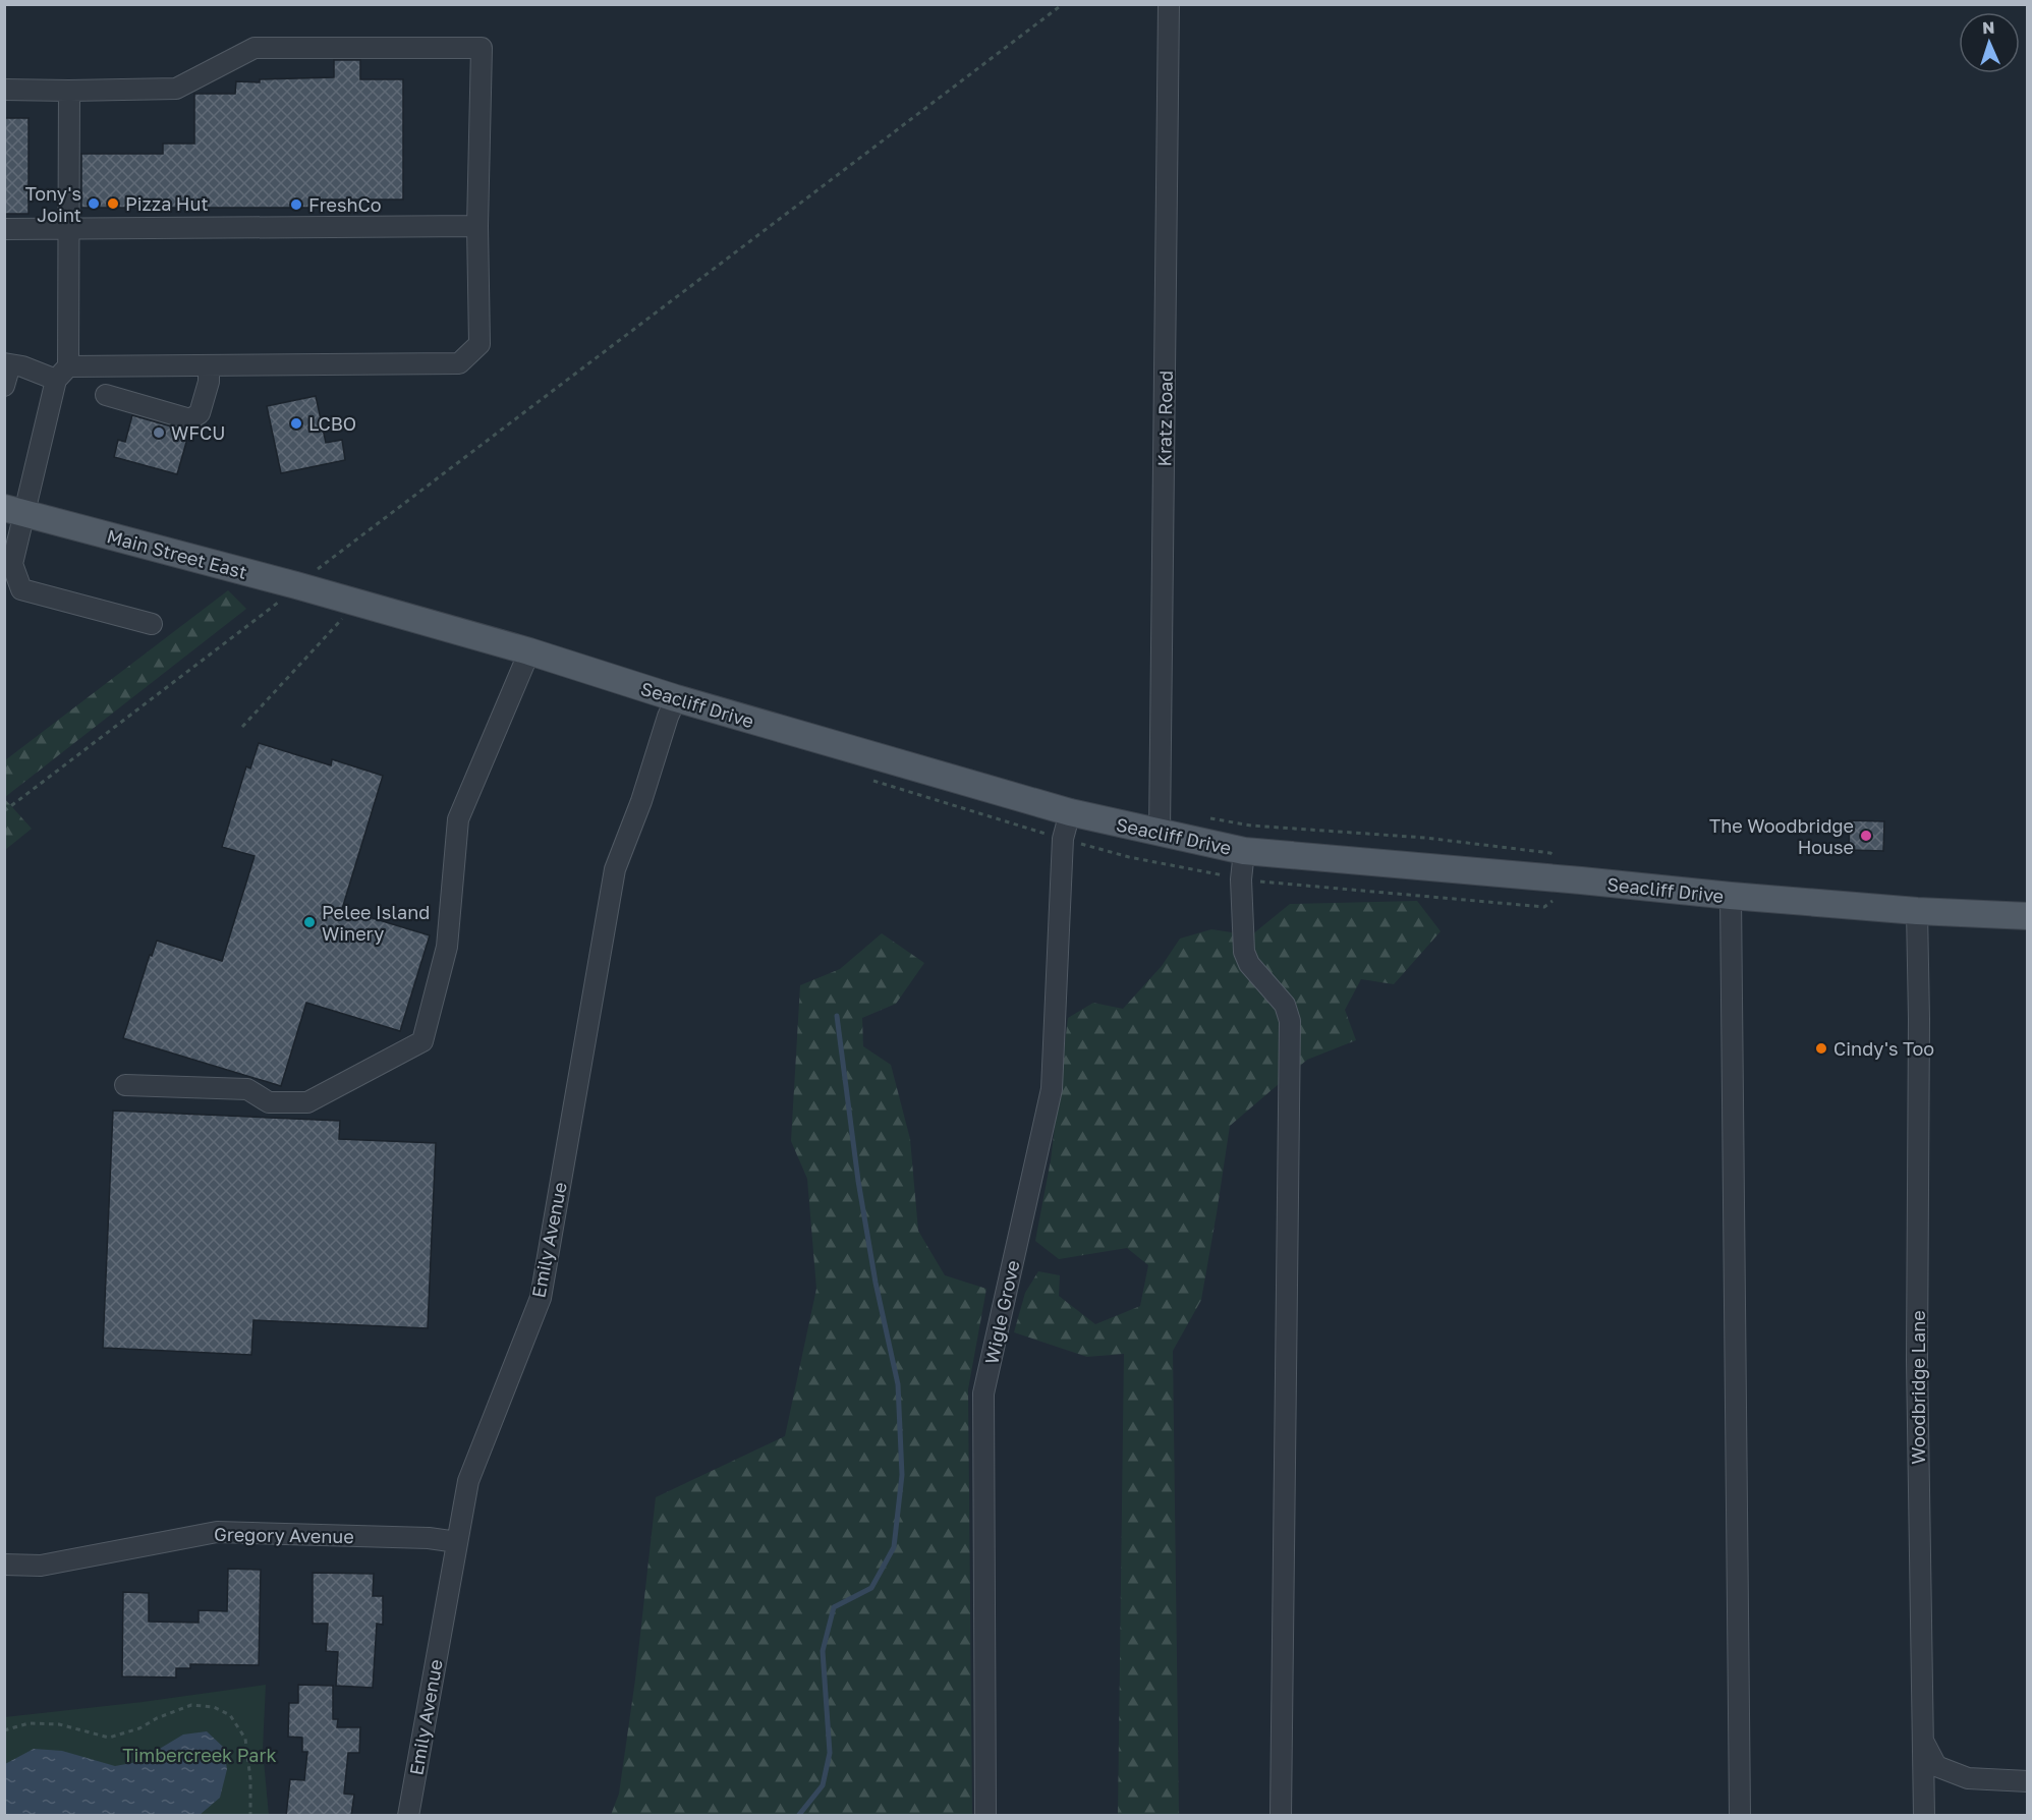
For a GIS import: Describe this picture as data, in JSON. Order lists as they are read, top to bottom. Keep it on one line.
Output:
{"streets":{"main road":["Main Street East","Seacliff Drive"],"street":["Kratz Road","Emily Avenue","Wigle Grove","Woodbridge Lane","Gregory Avenue"]},"crossings":[["Kratz Road","Seacliff Drive"],["Main Street East","Seacliff Drive"],["Seacliff Drive","Emily Avenue"],["Seacliff Drive","Wigle Grove"],["Seacliff Drive","Woodbridge Lane"],["Emily Avenue","Gregory Avenue"]],"parks":["Timbercreek Park"],"places":["Tony's Joint","Pizza Hut","FreshCo","LCBO","WFCU","The Woodbridge House","Pelee Island Winery","Cindy's Too"],"north":"top"}
